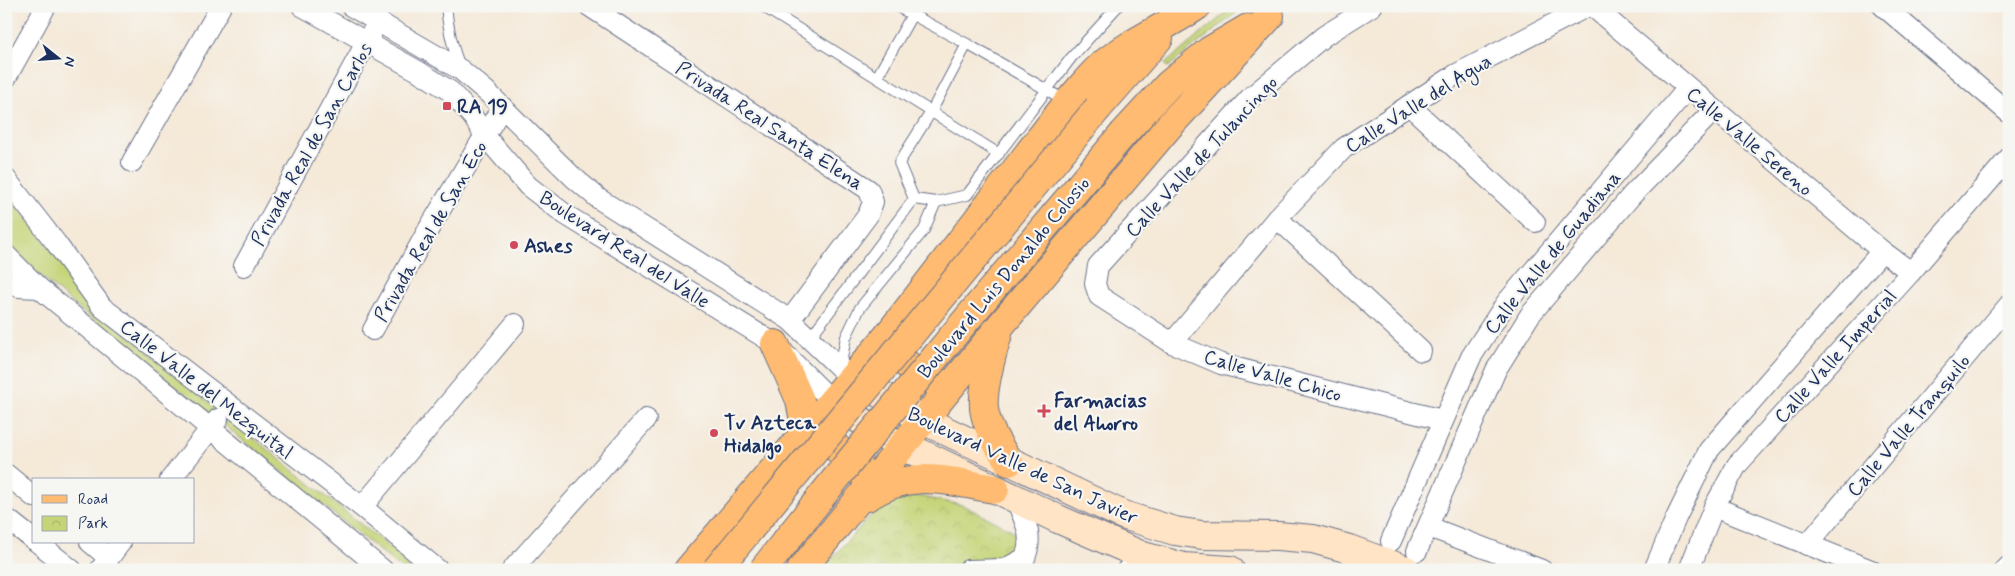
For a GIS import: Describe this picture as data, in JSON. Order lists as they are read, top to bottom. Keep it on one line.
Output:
{"streets":{"main road":["Boulevard Luis Donaldo Colosio","Boulevard Valle de San Javier"],"street":["Calle Valle del Agua","Privada Real Santa Elena","Calle Valle Sereno","Privada Real de San Carlos","Calle Valle de Tulancingo","Privada Real de San Eco","Boulevard Real del Valle","Calle Valle de Guadiana","Calle Valle Imperial","Calle Valle Chico","Calle Valle del Mezquital","Calle Valle Tranquilo"]},"crossings":[["Calle Valle del Agua","Calle Valle Chico"],["Privada Real Santa Elena","Boulevard Real del Valle"],["Calle Valle Sereno","Calle Valle de Guadiana"],["Calle Valle Sereno","Calle Valle Imperial"],["Privada Real de San Carlos","Boulevard Real del Valle"],["Calle Valle de Tulancingo","Calle Valle Chico"],["Privada Real de San Eco","Boulevard Real del Valle"],["Boulevard Real del Valle","Boulevard Luis Donaldo Colosio"],["Boulevard Real del Valle","Boulevard Valle de San Javier"],["Calle Valle de Guadiana","Calle Valle Chico"],["Calle Valle de Guadiana","Boulevard Valle de San Javier"],["Boulevard Luis Donaldo Colosio","Boulevard Valle de San Javier"]],"places":{"transit":["RA 19"],"other":["Ashes","Tv Azteca Hidalgo"],"health":["Farmacias del Ahorro"]},"legend":["Road","Park"],"north":"right"}
